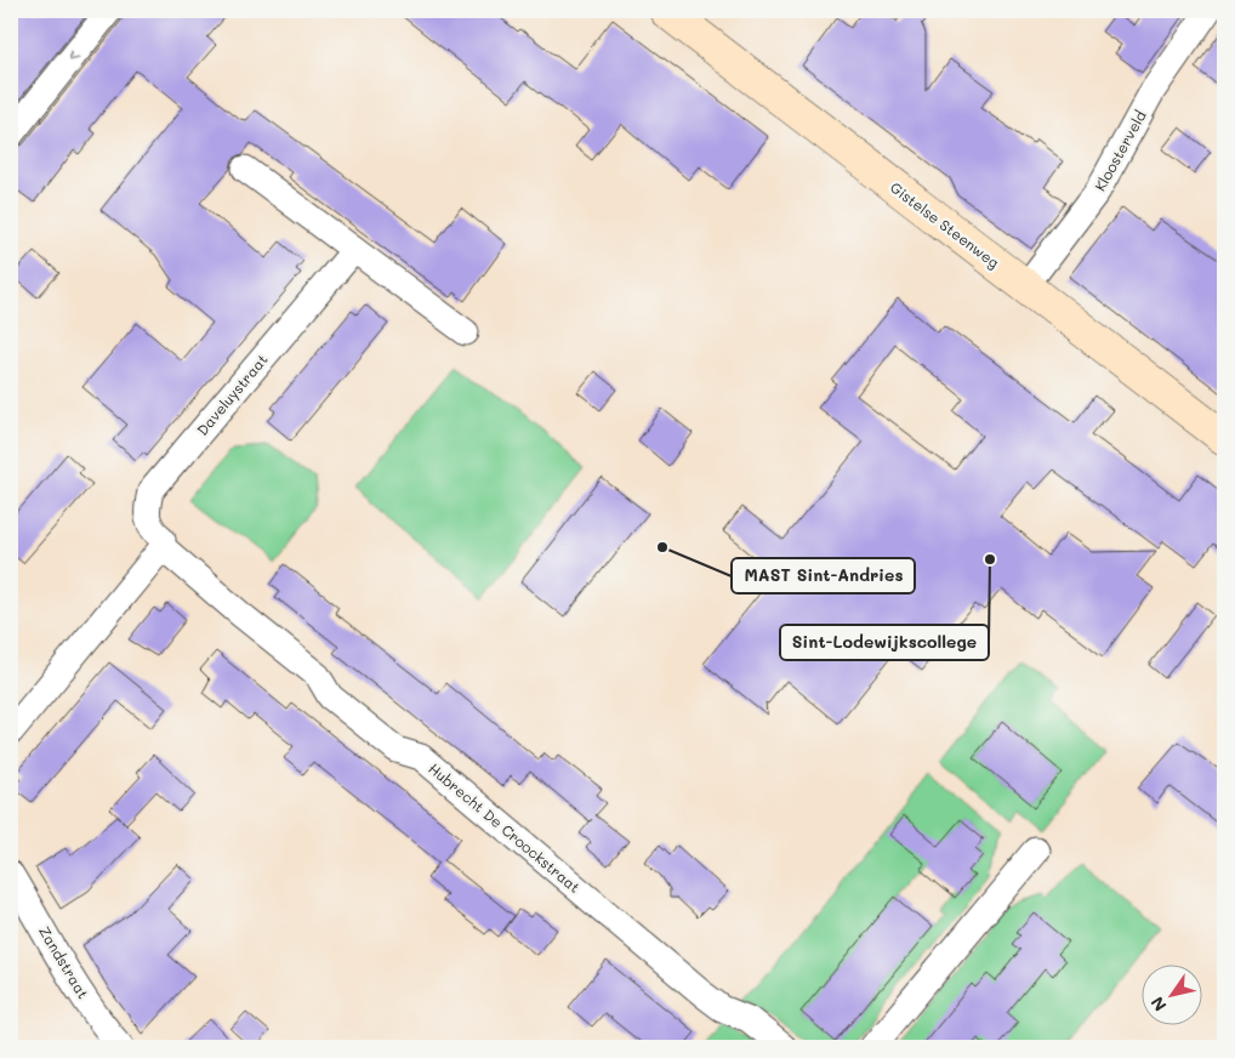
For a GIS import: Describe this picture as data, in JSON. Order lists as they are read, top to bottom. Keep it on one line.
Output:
{"streets":{"main road":["Gistelse Steenweg"],"street":["Kloosterveld","Daveluystraat","Hubrecht De Croockstraat","Zandstraat"]},"crossings":[["Kloosterveld","Gistelse Steenweg"],["Daveluystraat","Hubrecht De Croockstraat"]],"places":["MAST Sint-Andries","Sint-Lodewijkscollege"],"north":"bottom left"}
